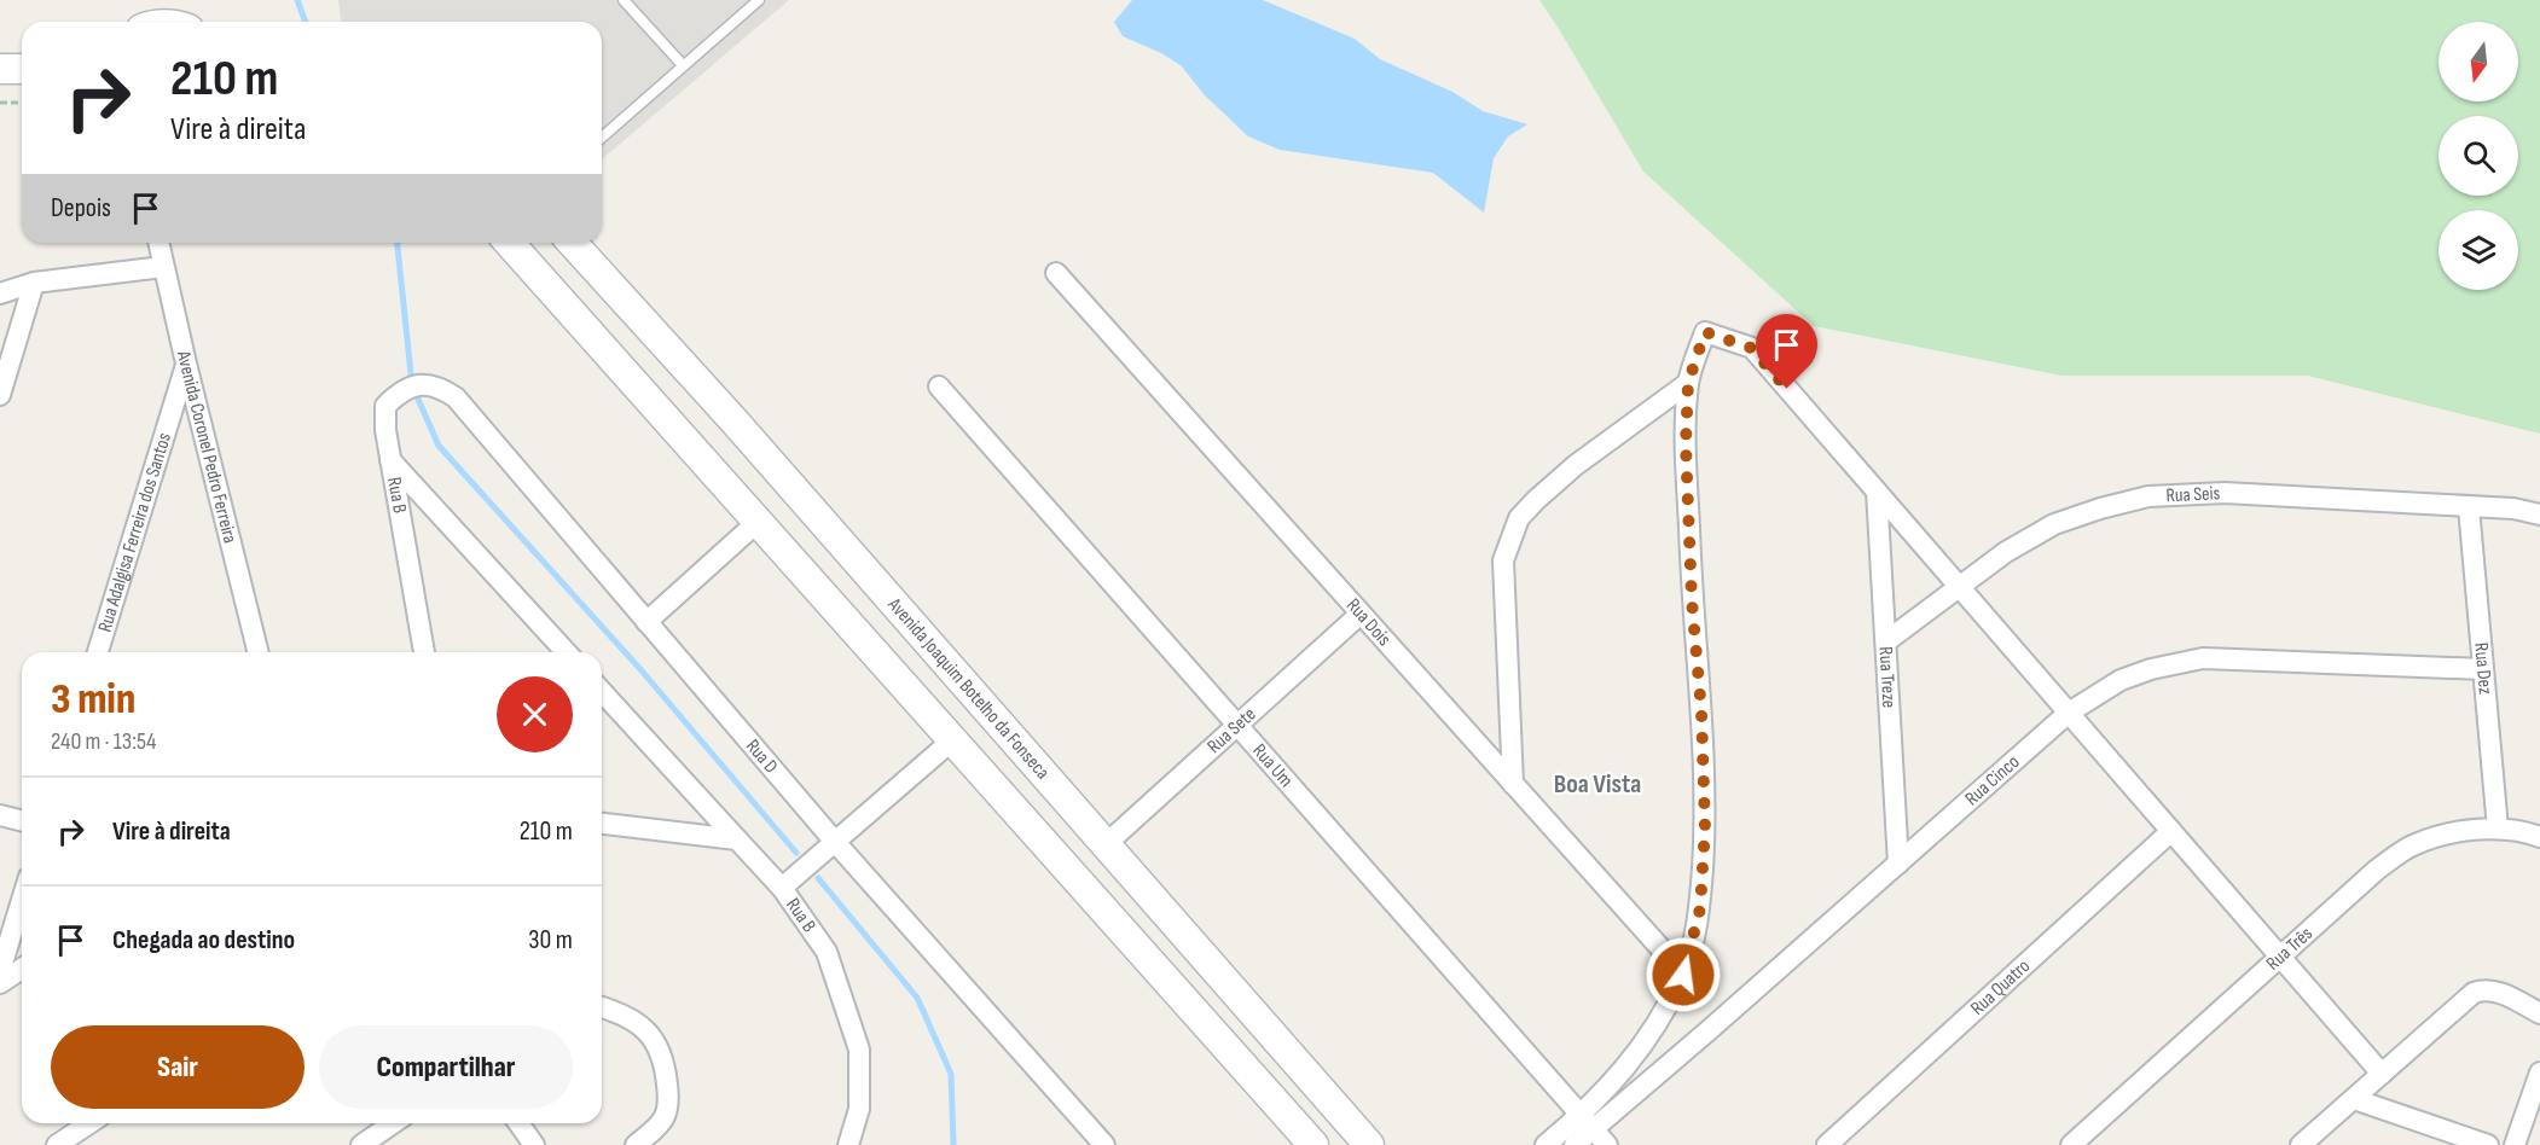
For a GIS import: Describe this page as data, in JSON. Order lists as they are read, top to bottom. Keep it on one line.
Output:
{"streets":{"street":["Avenida Coronel Pedro Ferreira","Rua Seis","Rua B","Rua Adalgisa Ferreira dos Santos","Rua Dois","Rua Dez","Rua Treze","Avenida Joaquim Botelho da Fonseca","Rua Sete","Rua D","Rua Um","Rua Cinco","Rua Três","Rua Quatro"]},"crossings":[["Avenida Coronel Pedro Ferreira","Rua Adalgisa Ferreira dos Santos"],["Rua Seis","Rua Dez"],["Rua Seis","Rua Treze"],["Rua B","Rua D"],["Rua Dois","Rua Sete"],["Rua Dez","Rua Cinco"],["Rua Dez","Rua Três"],["Rua Treze","Rua Cinco"],["Avenida Joaquim Botelho da Fonseca","Rua Sete"],["Rua Sete","Rua Um"],["Rua Um","Rua Cinco"]],"districts":["Boa Vista"],"north":"bottom","page":{"turn":["210 m","Vire à direita"],"then":"Depois","heading":["3 min","240 m · 13:54"],"list":[{"name":"Vire à direita","value":"210 m"},{"name":"Chegada ao destino","value":"30 m"}],"buttons":["Sair","Compartilhar"]}}
